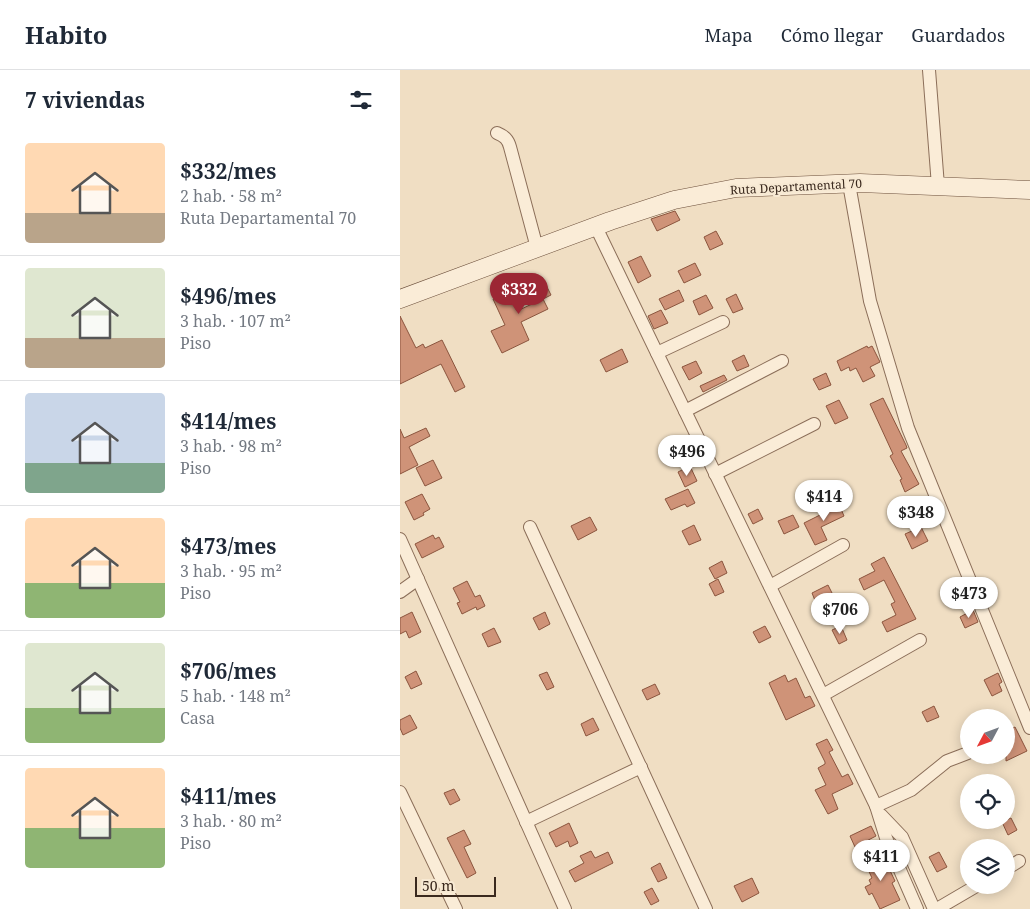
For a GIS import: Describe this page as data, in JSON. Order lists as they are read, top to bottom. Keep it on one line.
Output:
{"streets":{"main road":["Ruta Departamental 70"]},"scale_bar":"50 m","north":"bottom left","page":{"header":"Habito","nav":["Mapa","Cómo llegar","Guardados"],"heading":"7 viviendas","list":[{"name":"$332/mes","note":"2 hab. · 58 m² · Ruta Departamental 70"},{"name":"$496/mes","note":"3 hab. · 107 m² · Piso"},{"name":"$414/mes","note":"3 hab. · 98 m² · Piso"},{"name":"$473/mes","note":"3 hab. · 95 m² · Piso"},{"name":"$706/mes","note":"5 hab. · 148 m² · Casa"},{"name":"$411/mes","note":"3 hab. · 80 m² · Piso"}],"price":["$332","$496","$414","$348","$473","$706","$411"],"scale":"50 m"}}
